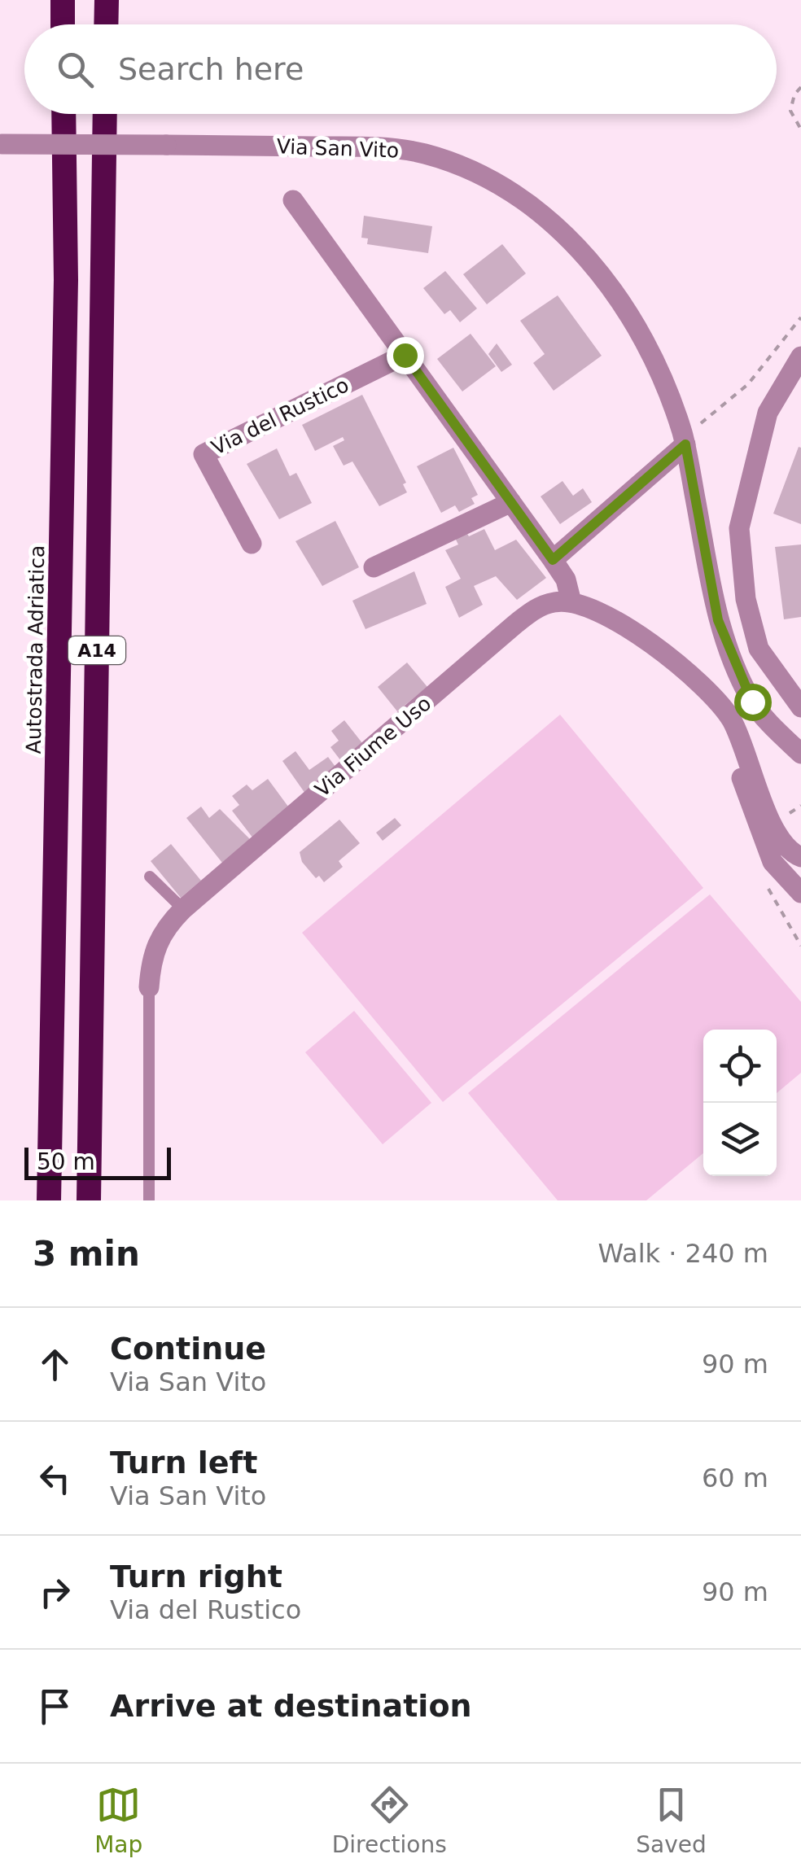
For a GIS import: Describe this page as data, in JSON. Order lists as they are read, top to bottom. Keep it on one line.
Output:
{"streets":{"highway":["Autostrada Adriatica","A14"],"street":["Via San Vito","Via del Rustico","Via Fiume Uso"]},"scale_bar":"50 m","page":{"search":"Search here","scale":"50 m","heading":["3 min","Walk · 240 m"],"list":[["Continue","Via San Vito","90 m"],["Turn left","Via San Vito","60 m"],["Turn right","Via del Rustico","90 m"],"Arrive at destination"],"nav":["Map","Directions","Saved"]}}
